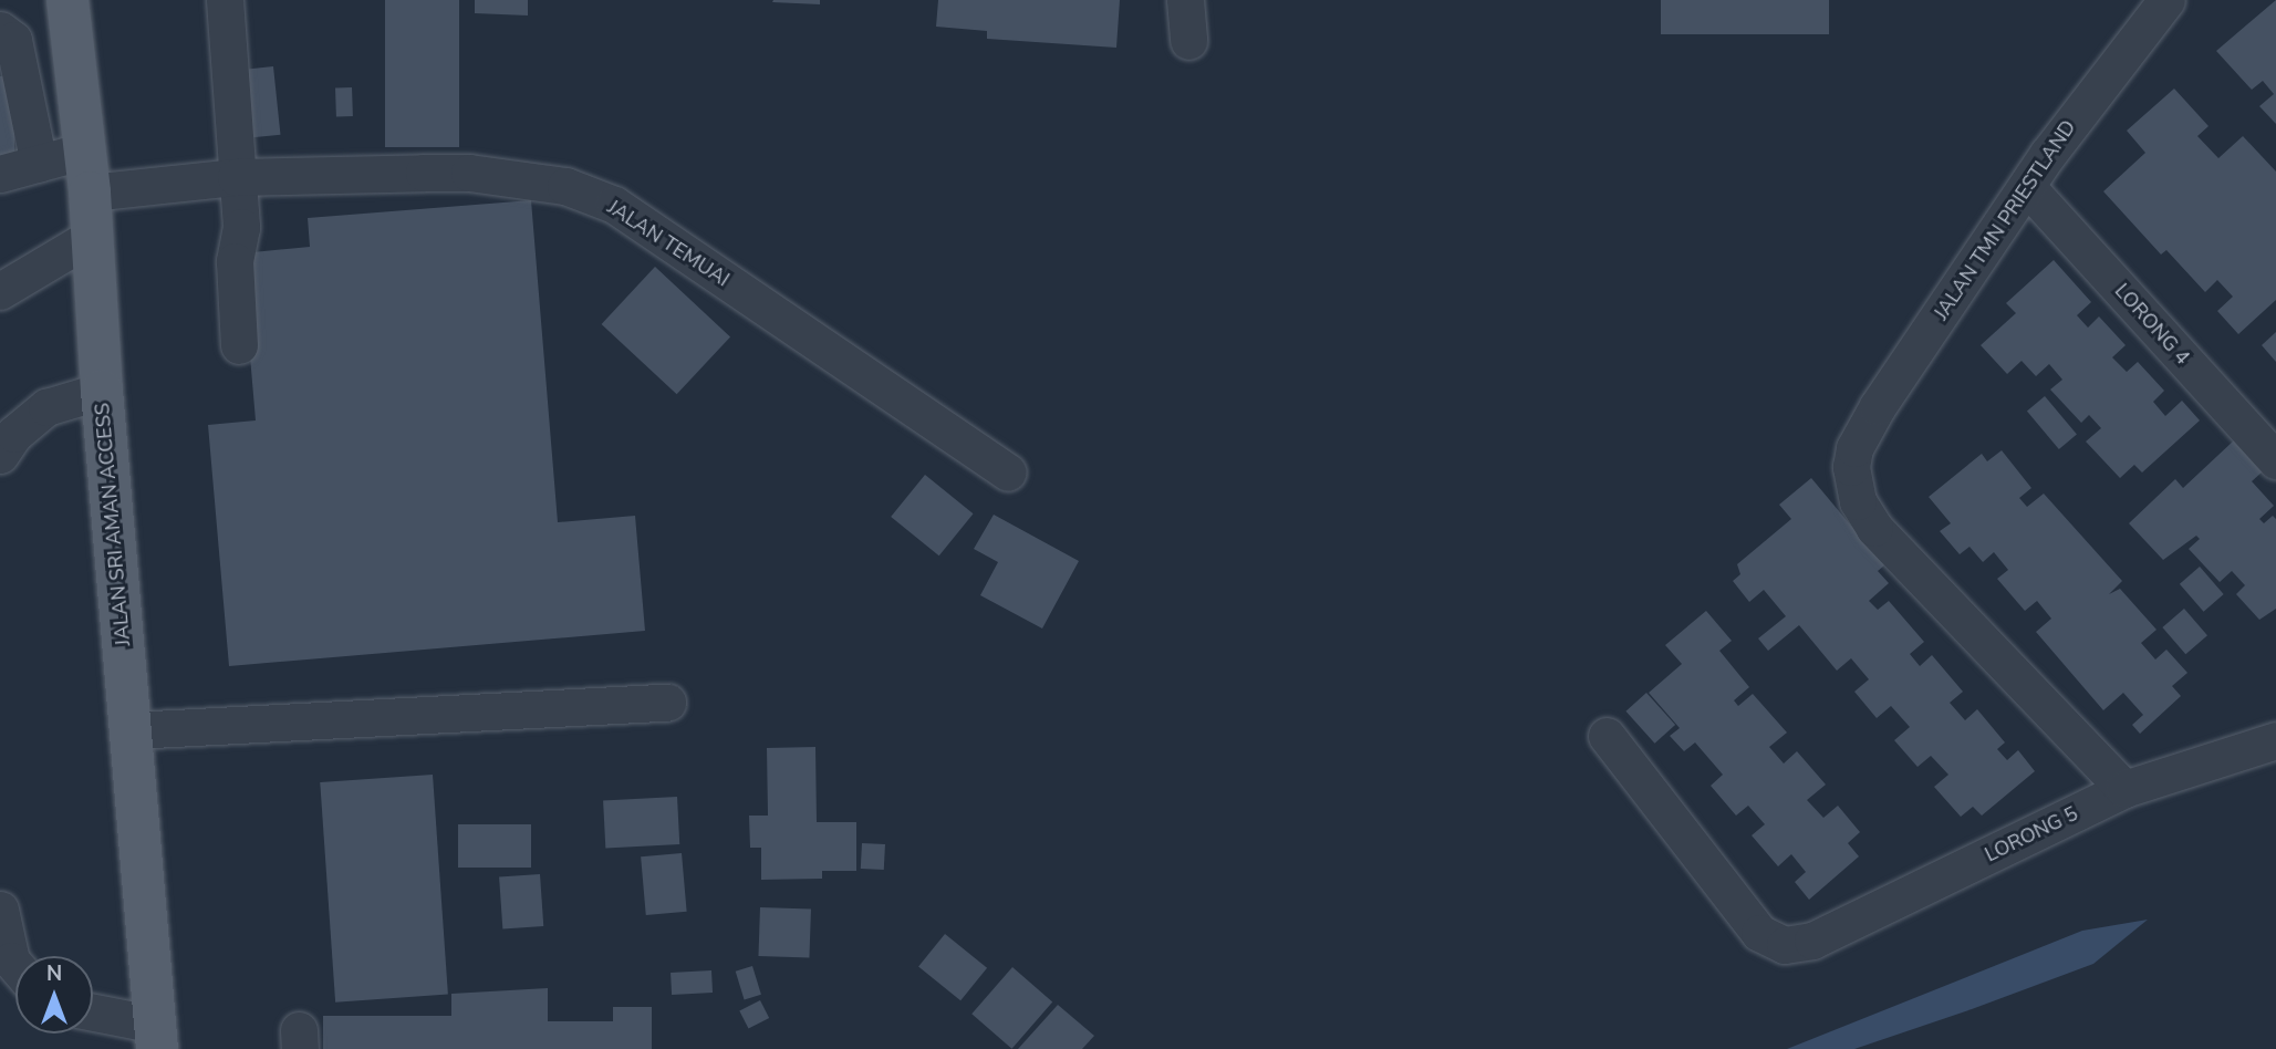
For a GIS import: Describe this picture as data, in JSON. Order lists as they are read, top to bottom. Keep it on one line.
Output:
{"streets":{"main road":["JALAN SRI AMAN ACCESS"],"street":["JALAN TMN PRIESTLAND","JALAN TEMUAI","LORONG 4","LORONG 5"]},"crossings":[["JALAN TMN PRIESTLAND","LORONG 4"],["JALAN TMN PRIESTLAND","LORONG 5"],["JALAN TEMUAI","JALAN SRI AMAN ACCESS"]],"north":"top"}
